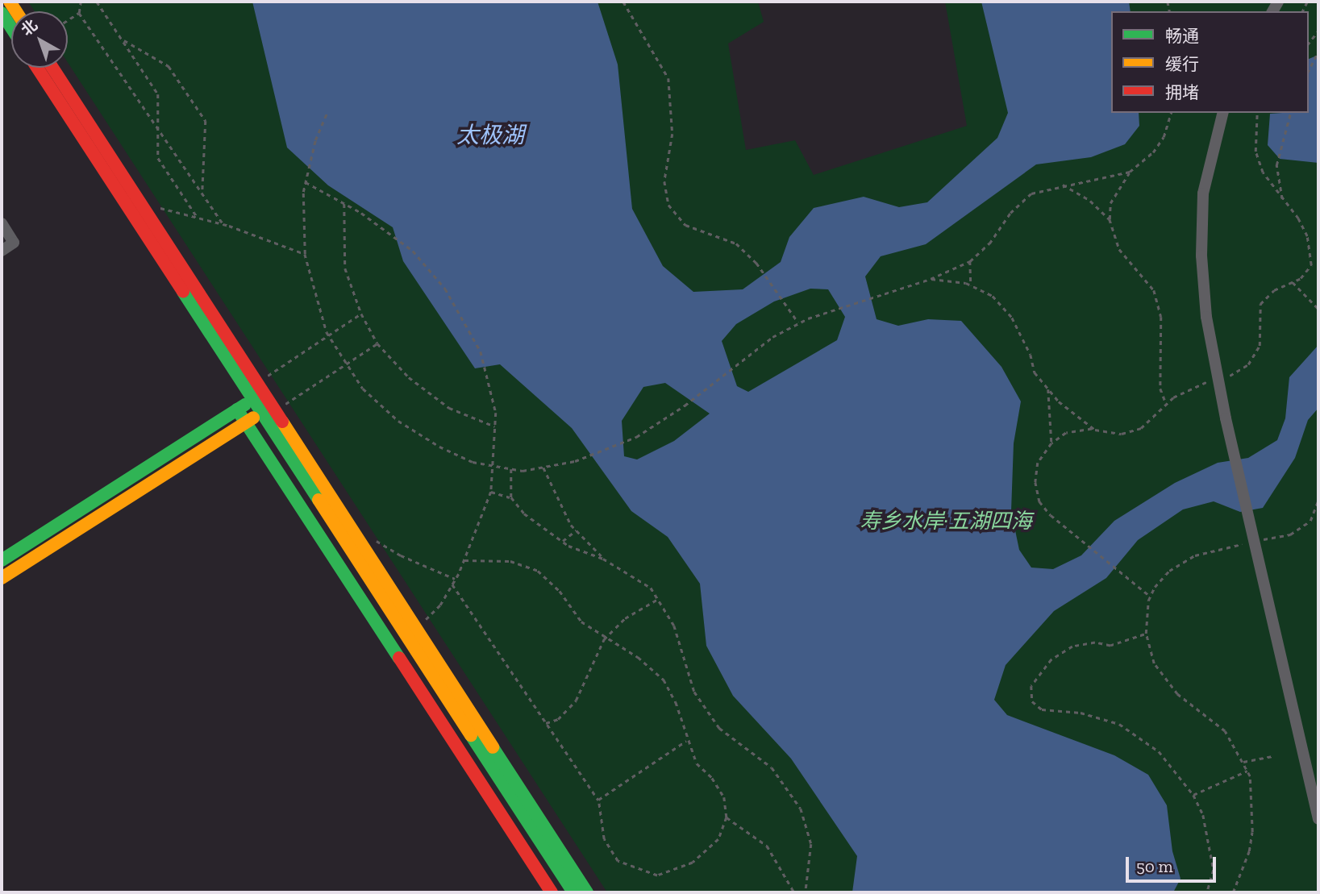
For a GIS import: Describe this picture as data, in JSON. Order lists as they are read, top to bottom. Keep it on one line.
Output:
{"water":["太极湖"],"parks":["寿乡水岸·五湖四海"],"legend":["畅通","缓行","拥堵"],"scale_bar":"50 m","north":"top left"}
